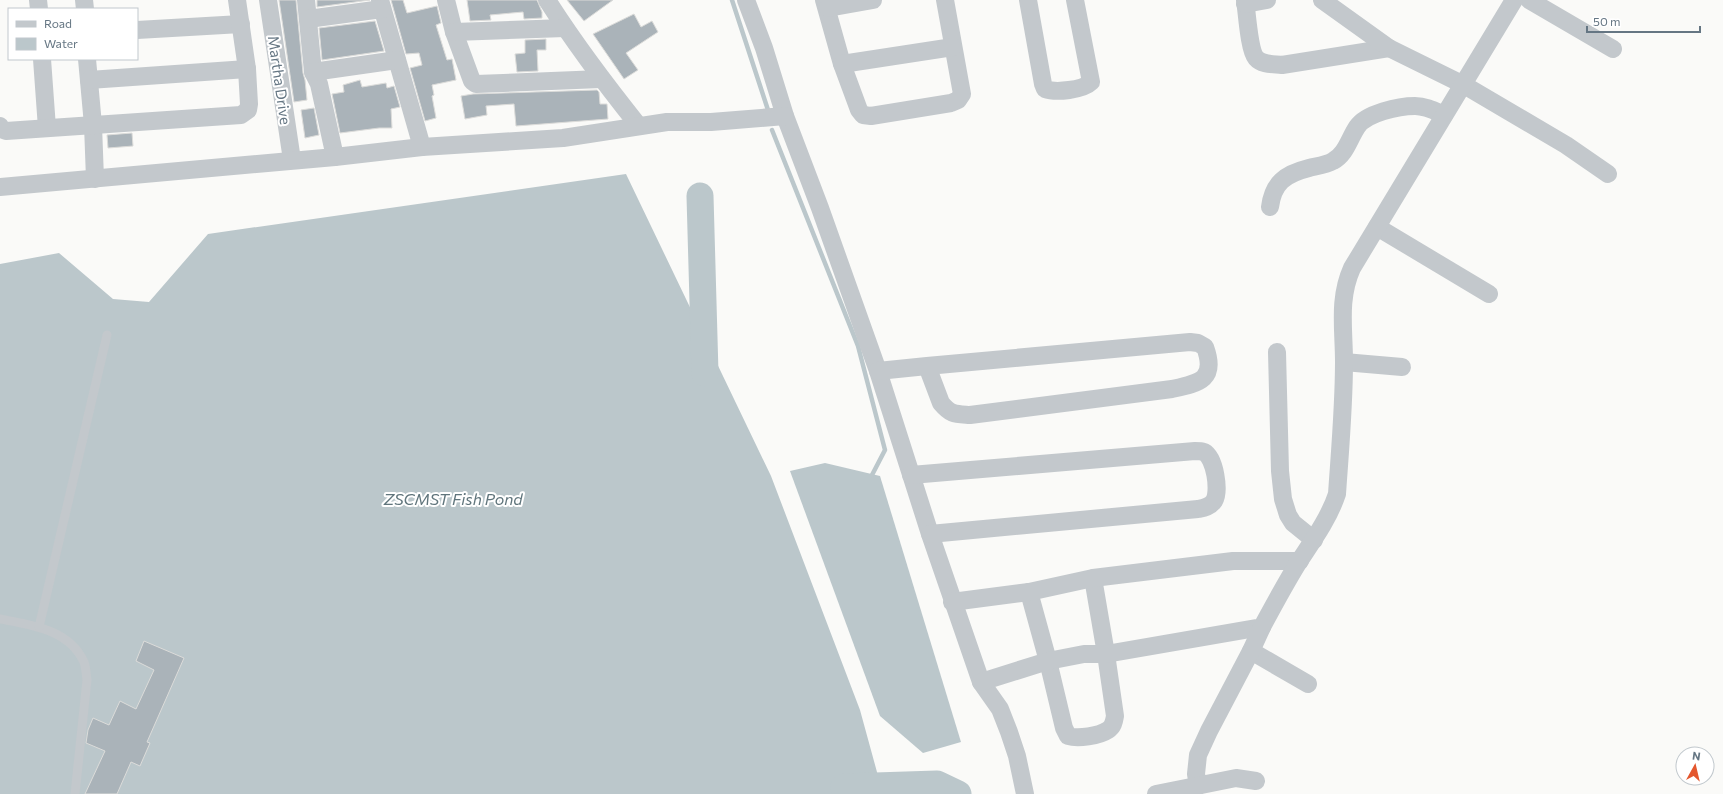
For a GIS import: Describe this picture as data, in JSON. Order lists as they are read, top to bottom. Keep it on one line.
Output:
{"streets":{"street":["Martha Drive"]},"water":["ZSCMST Fish Pond"],"legend":["Road","Water"],"scale_bar":"50 m","north":"top"}
